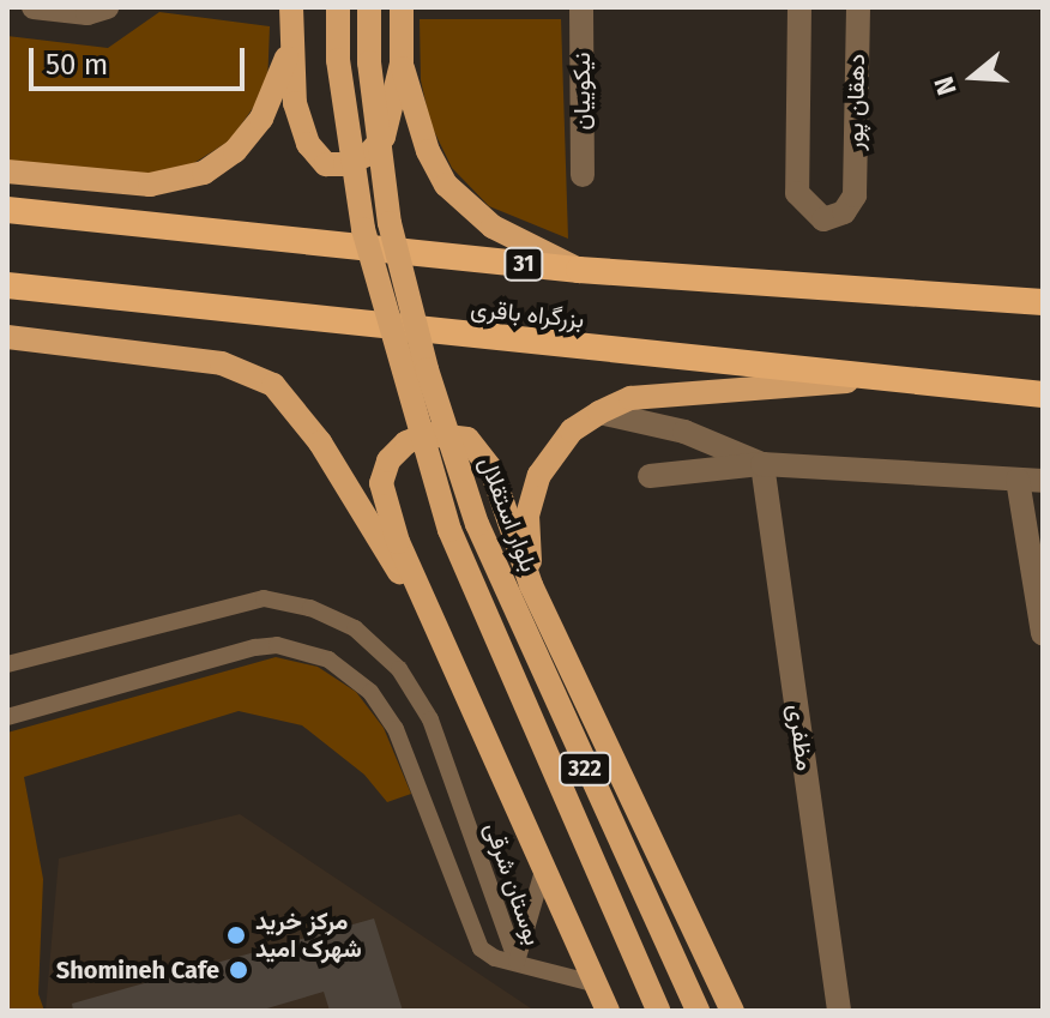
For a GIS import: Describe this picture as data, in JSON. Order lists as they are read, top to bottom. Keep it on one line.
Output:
{"streets":{"highway":["31","بزرگراه باقری"],"main road":["بلوار استقلال","322"],"street":["نیکوییان","دهقان پور","مظفری"],"lane":["بوستان شرقی"]},"places":["مرکز خرید شهرک امید","Shomineh Cafe"],"scale_bar":"50 m","north":"left"}
